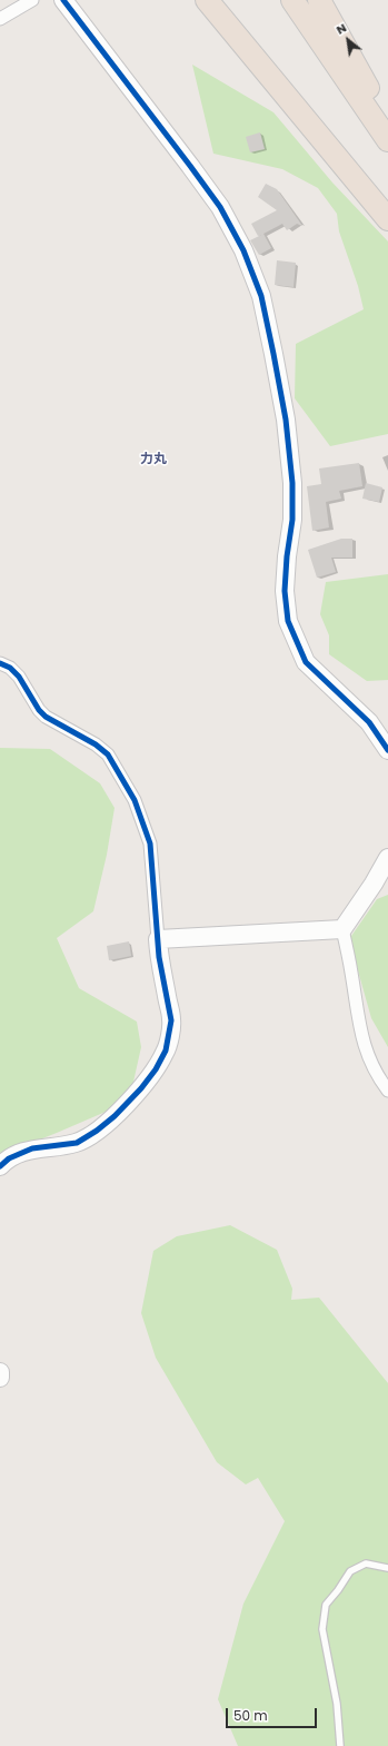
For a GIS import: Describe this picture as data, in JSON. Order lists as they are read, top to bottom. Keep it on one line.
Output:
{"districts":["力丸"],"scale_bar":"50 m","north":"top left"}
